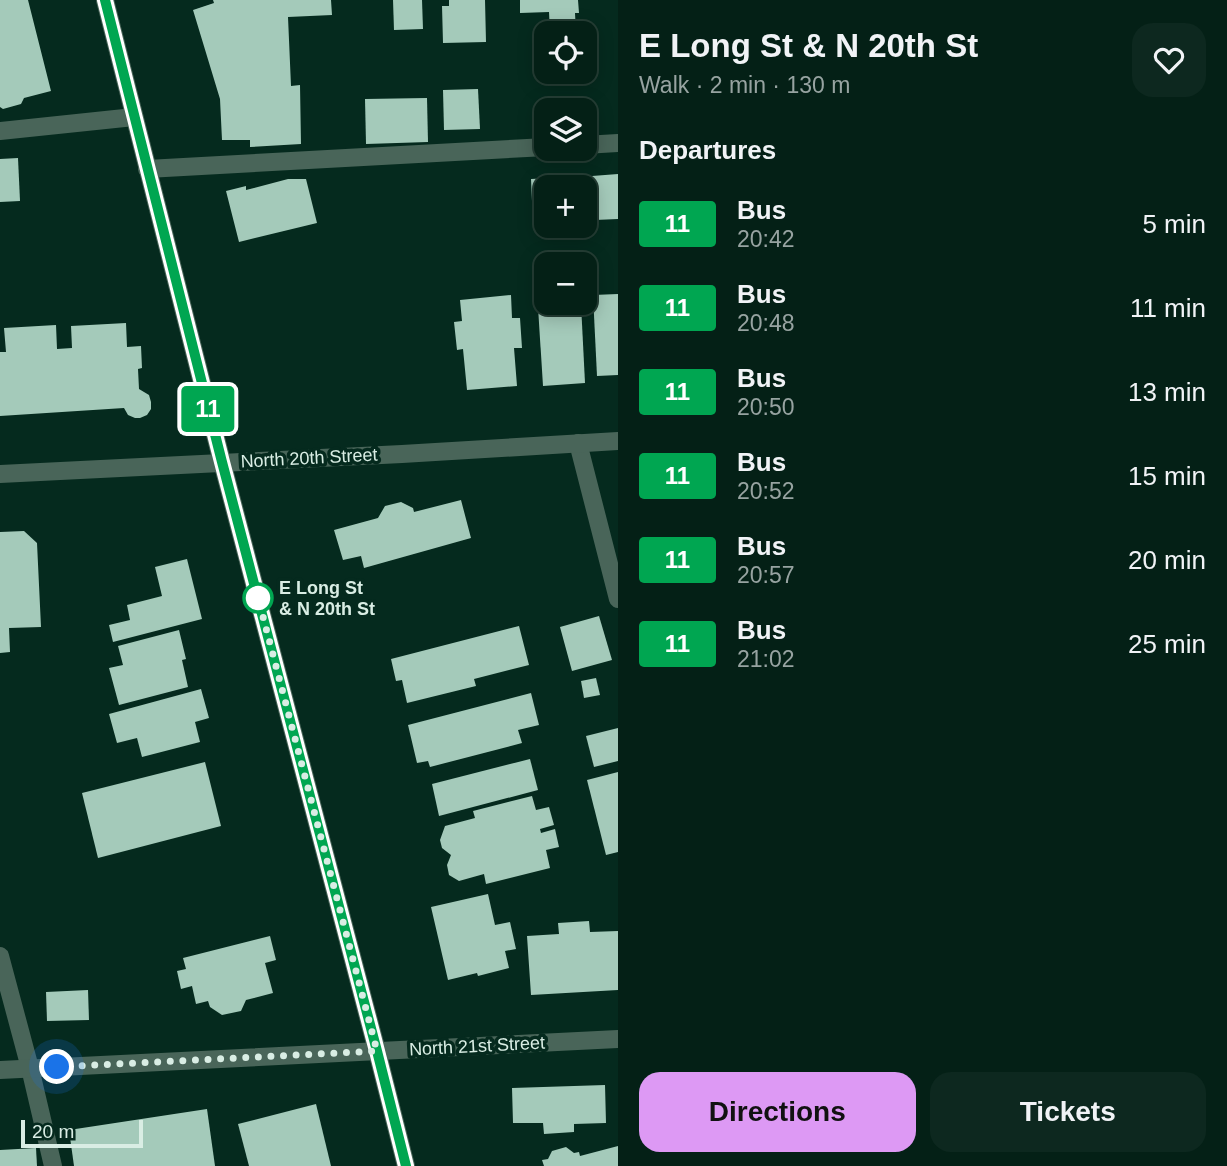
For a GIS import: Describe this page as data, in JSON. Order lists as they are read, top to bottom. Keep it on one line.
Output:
{"streets":{"street":["North 20th Street","North 21st Street"]},"places":["E Long St & N 20th St"],"lines":["bus line 11"],"scale_bar":"20 m","page":{"on_map":"11","heading":[["E Long St & N 20th St","Walk · 2 min · 130 m"],"Departures"],"map_buttons":["+","−"],"list":[{"mark":"11","name":"Bus","note":"20:42","value":"5 min"},{"mark":"11","name":"Bus","note":"20:48","value":"11 min"},{"mark":"11","name":"Bus","note":"20:50","value":"13 min"},{"mark":"11","name":"Bus","note":"20:52","value":"15 min"},{"mark":"11","name":"Bus","note":"20:57","value":"20 min"},{"mark":"11","name":"Bus","note":"21:02","value":"25 min"}],"buttons":["Directions","Tickets"],"scale":"20 m"}}
